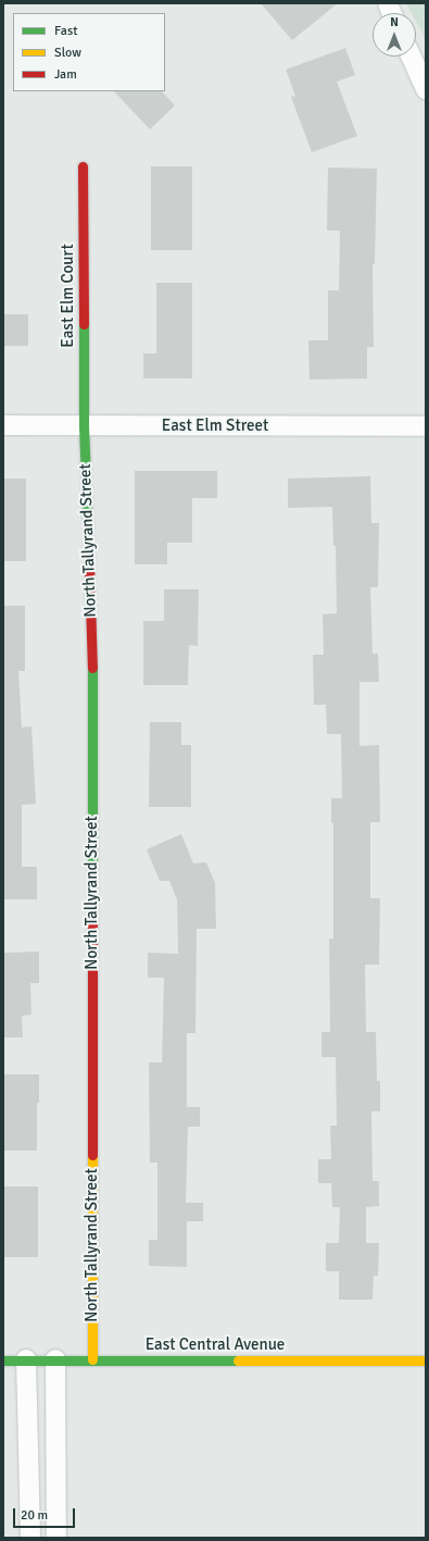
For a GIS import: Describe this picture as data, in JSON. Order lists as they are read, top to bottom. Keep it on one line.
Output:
{"streets":{"street":["East Elm Court","East Elm Street","North Tallyrand Street","East Central Avenue"]},"crossings":[["East Elm Court","East Elm Street"],["East Elm Court","North Tallyrand Street"],["East Elm Street","North Tallyrand Street"],["North Tallyrand Street","East Central Avenue"]],"legend":["Fast","Slow","Jam"],"scale_bar":"20 m","north":"top"}
